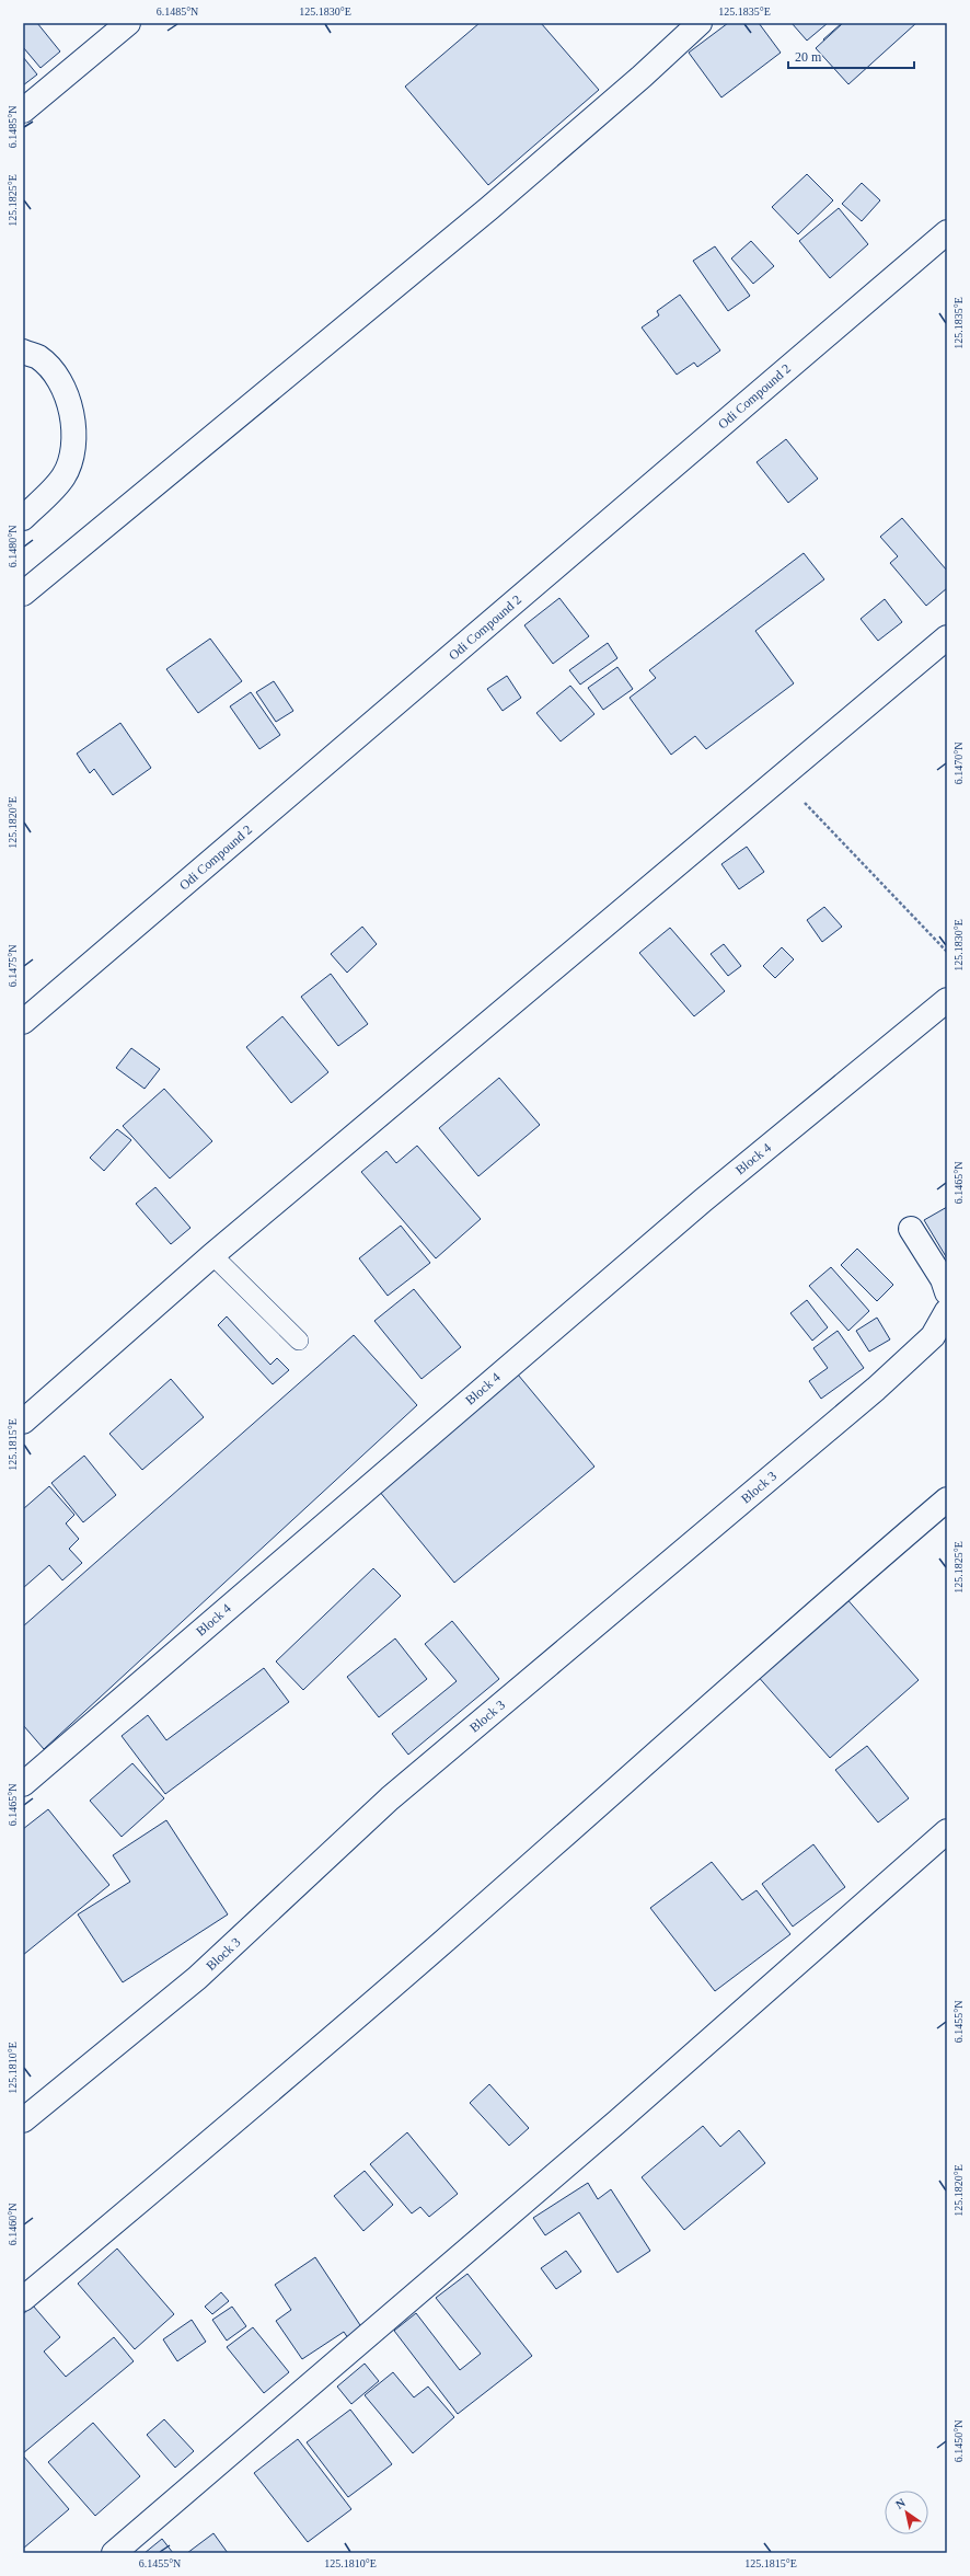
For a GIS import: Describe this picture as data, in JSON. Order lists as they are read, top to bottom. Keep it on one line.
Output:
{"streets":{"street":["Odi Compound 2","Block 4","Block 3"]},"scale_bar":"20 m","north":"top left","coordinates":["6.1485°N","125.1830°E","125.1835°E","125.1825°E","6.1480°N","6.1470°N","125.1820°E","6.1475°N","6.1465°N","125.1815°E","6.1455°N","125.1810°E","6.1460°N","6.1450°N"]}
